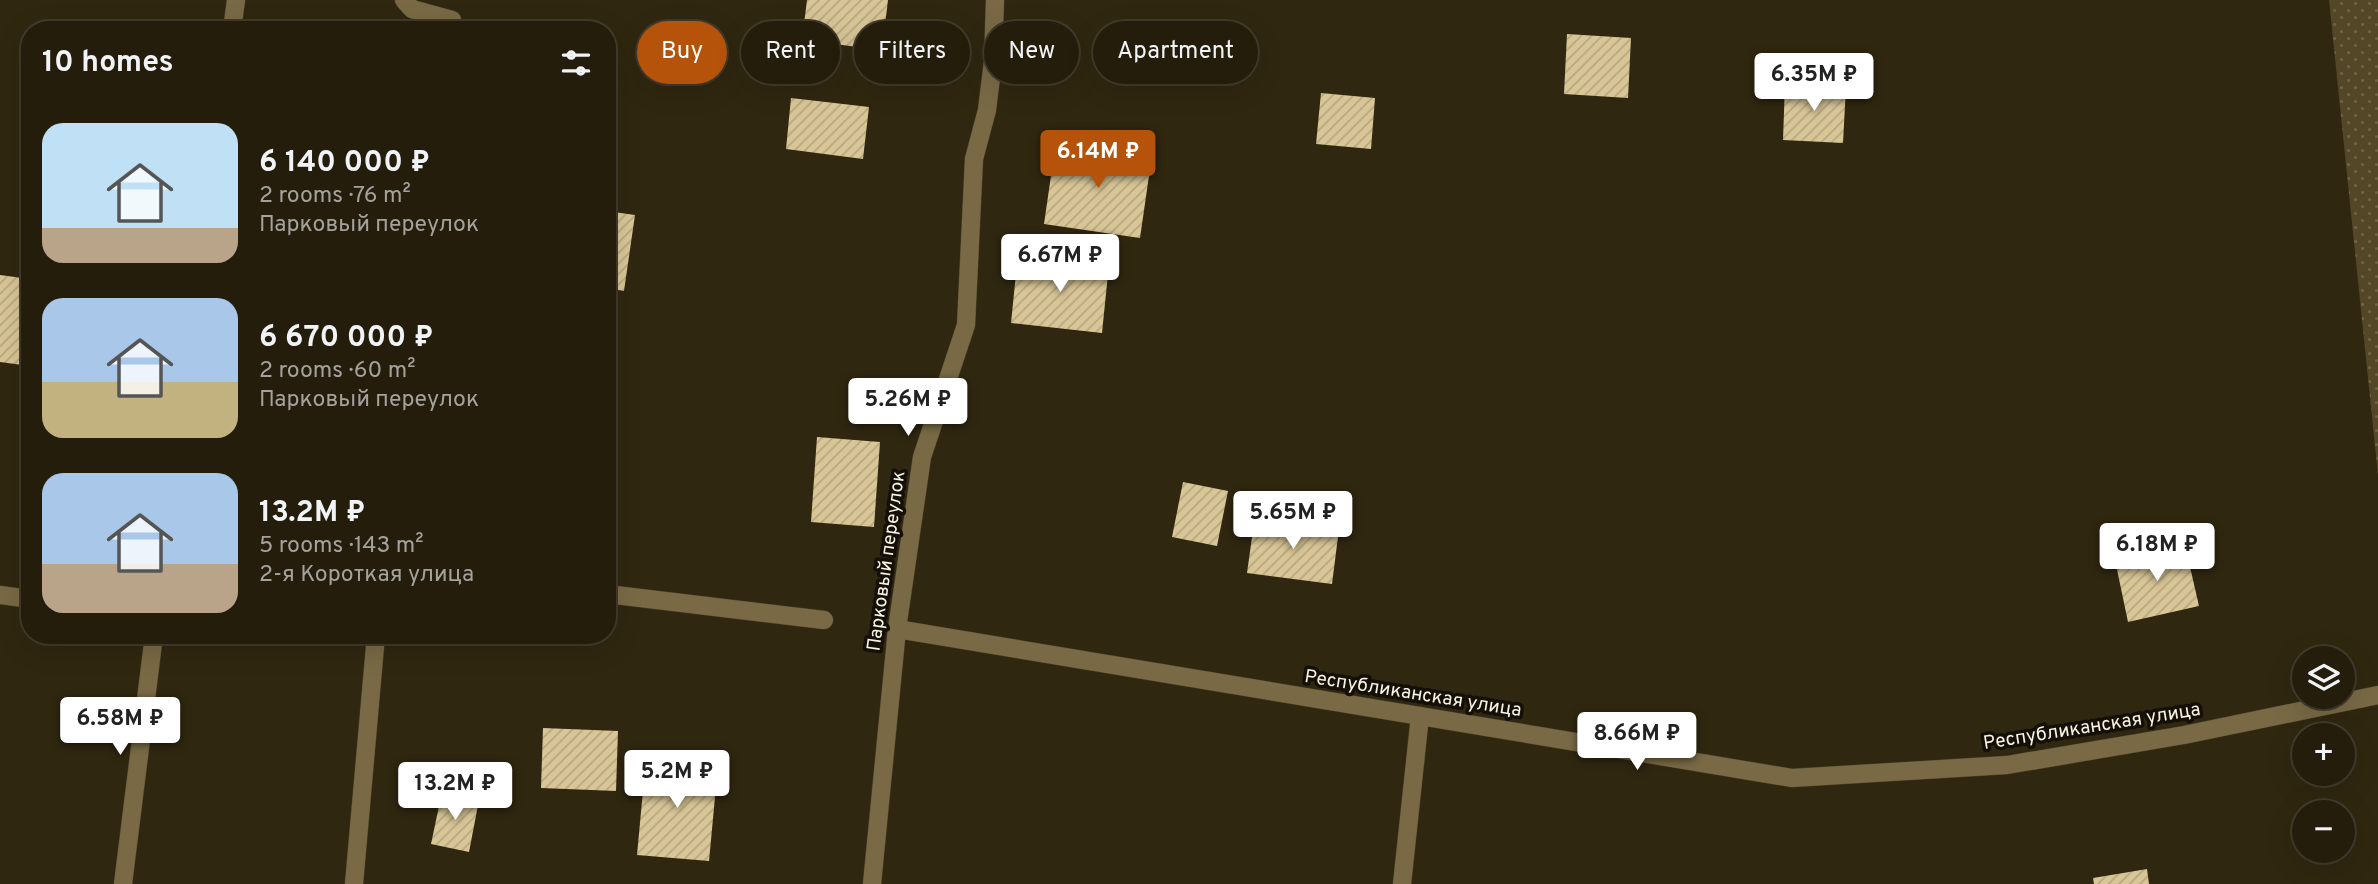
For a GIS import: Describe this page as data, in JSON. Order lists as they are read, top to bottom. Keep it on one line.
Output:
{"streets":{"street":["Парковый переулок","Республиканская улица"]},"crossings":[["Парковый переулок","Республиканская улица"]],"page":{"chip":["Buy","Rent","Filters","New","Apartment"],"heading":"10 homes","price":["6.35M ₽","6.14M ₽","6.67M ₽","5.26M ₽","5.65M ₽","6.18M ₽","6.58M ₽","8.66M ₽","5.2M ₽","13.2M ₽"],"list":[{"name":"6 140 000 ₽","note":"2 rooms · 76 m² · Парковый переулок"},{"name":"6 670 000 ₽","note":"2 rooms · 60 m² · Парковый переулок"},{"name":"13.2M ₽","note":"5 rooms · 143 m² · 2-я Короткая улица"}],"map_buttons":["+","−"]}}
